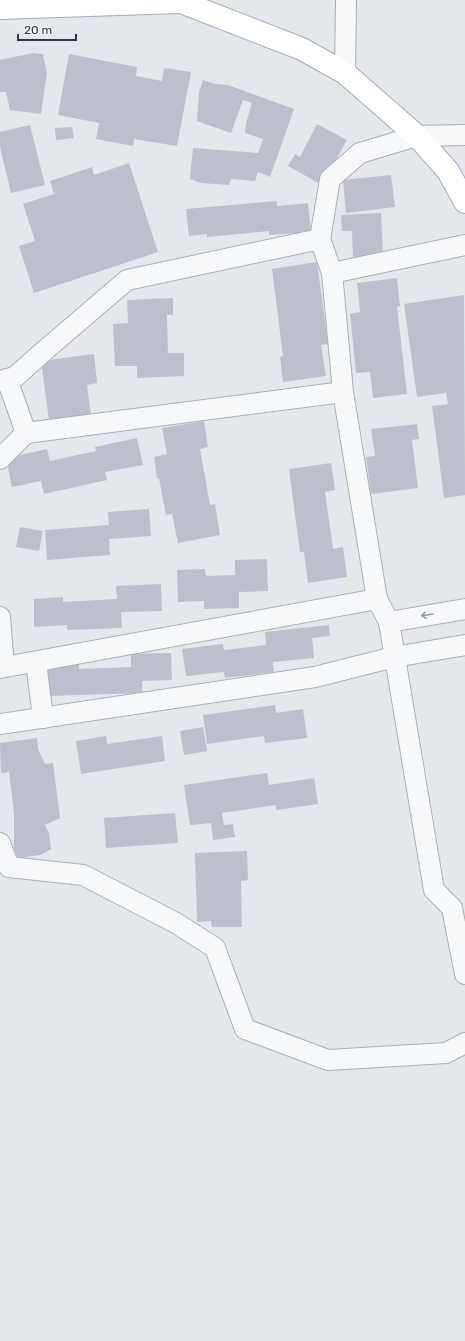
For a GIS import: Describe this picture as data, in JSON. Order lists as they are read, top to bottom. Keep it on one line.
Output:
{"scale_bar":"20 m"}
